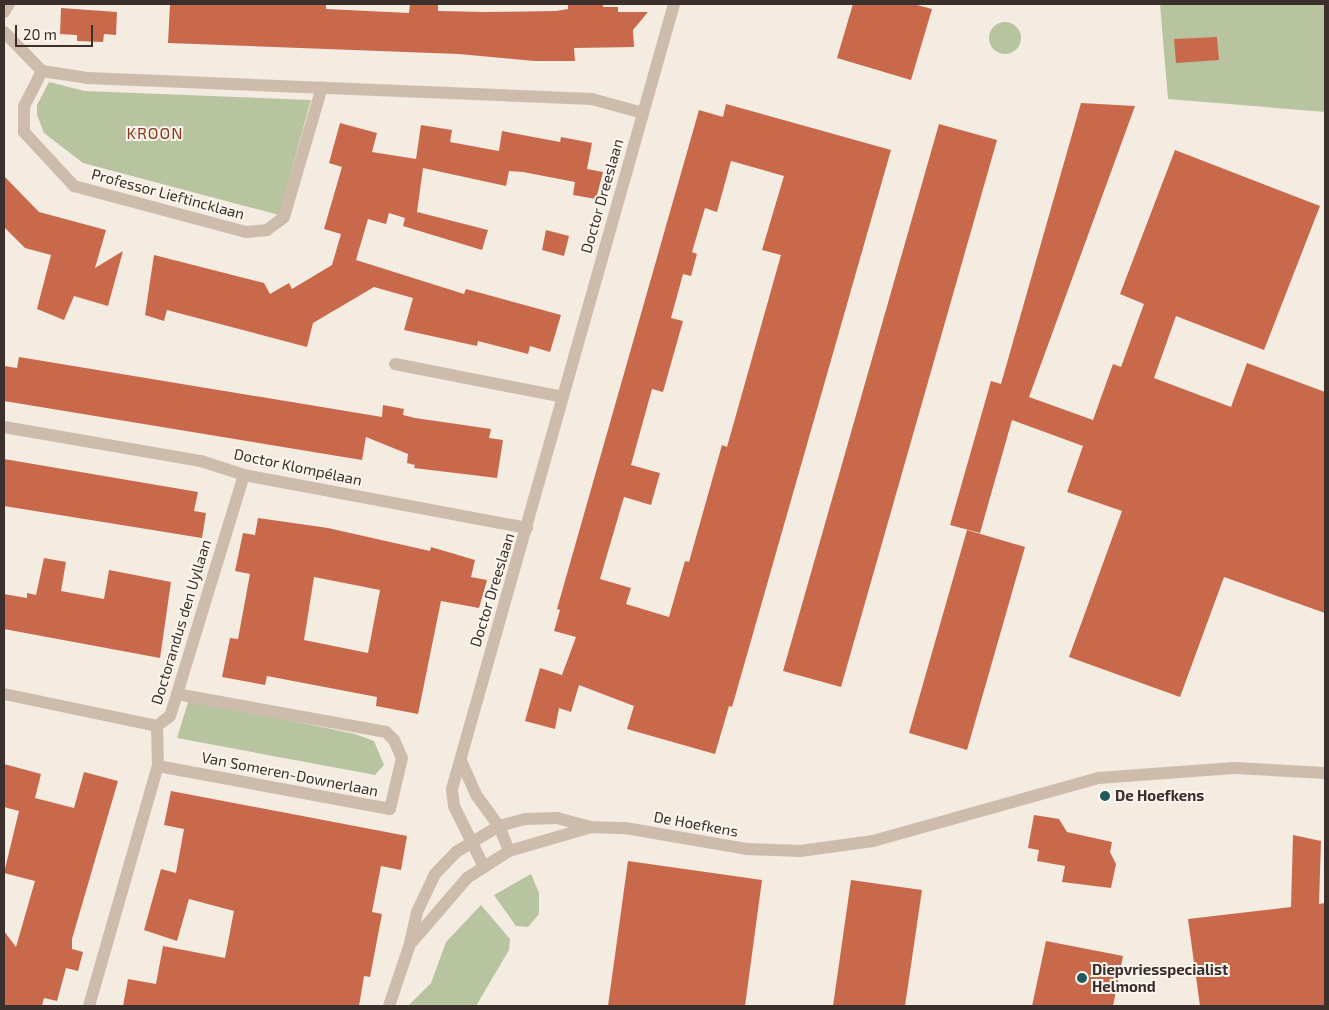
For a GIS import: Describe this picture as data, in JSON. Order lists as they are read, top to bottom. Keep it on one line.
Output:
{"streets":{"street":["Professor Lieftincklaan","Doctor Dreeslaan","Doctor Klompélaan","Doctorandus den Uyllaan","Van Someren-Downerlaan","De Hoefkens"]},"crossings":[["Doctor Dreeslaan","Doctor Klompélaan"],["Doctor Klompélaan","Doctorandus den Uyllaan"],["Doctorandus den Uyllaan","Van Someren-Downerlaan"]],"districts":["KROON"],"places":["De Hoefkens","Diepvriesspecialist Helmond"],"scale_bar":"20 m"}
